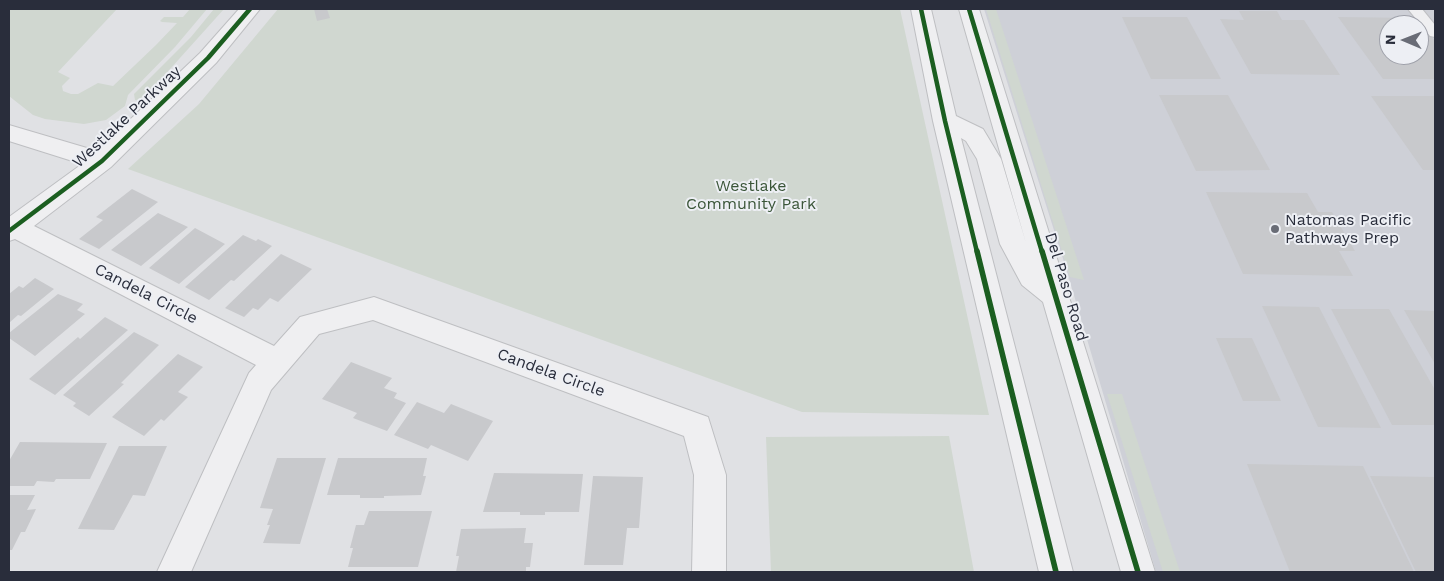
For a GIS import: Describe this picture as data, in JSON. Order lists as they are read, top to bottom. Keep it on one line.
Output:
{"streets":{"street":["Westlake Parkway","Del Paso Road","Candela Circle"]},"crossings":[["Westlake Parkway","Candela Circle"]],"parks":["Westlake Community Park"],"places":["Natomas Pacific Pathways Prep"],"north":"left"}
